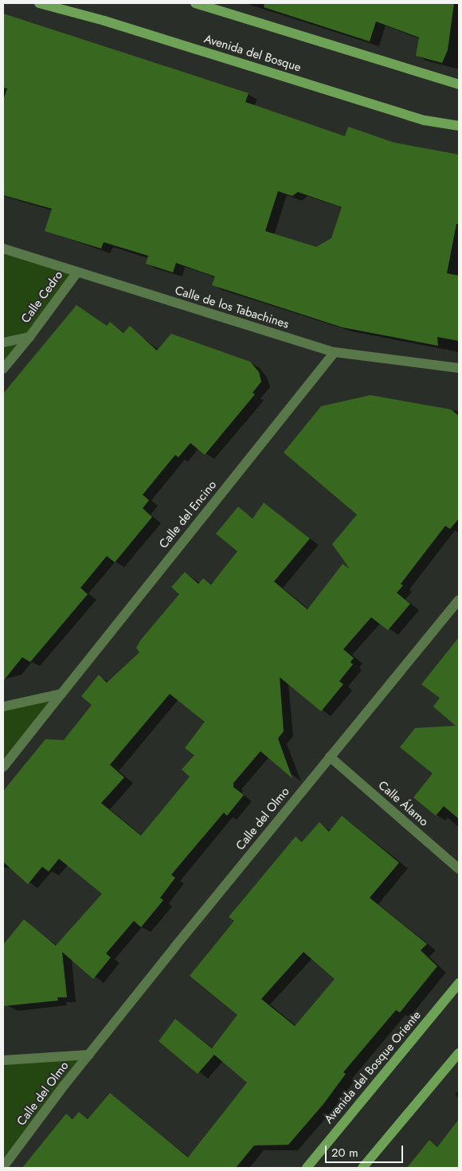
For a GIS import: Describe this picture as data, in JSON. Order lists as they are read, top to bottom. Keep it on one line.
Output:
{"streets":{"street":["Avenida del Bosque","Calle Cedro","Calle de los Tabachines","Calle del Encino","Calle Álamo","Calle del Olmo","Avenida del Bosque Oriente"]},"crossings":[["Calle Cedro","Calle de los Tabachines"],["Calle de los Tabachines","Calle del Encino"],["Calle Álamo","Calle del Olmo"]],"scale_bar":"20 m"}
